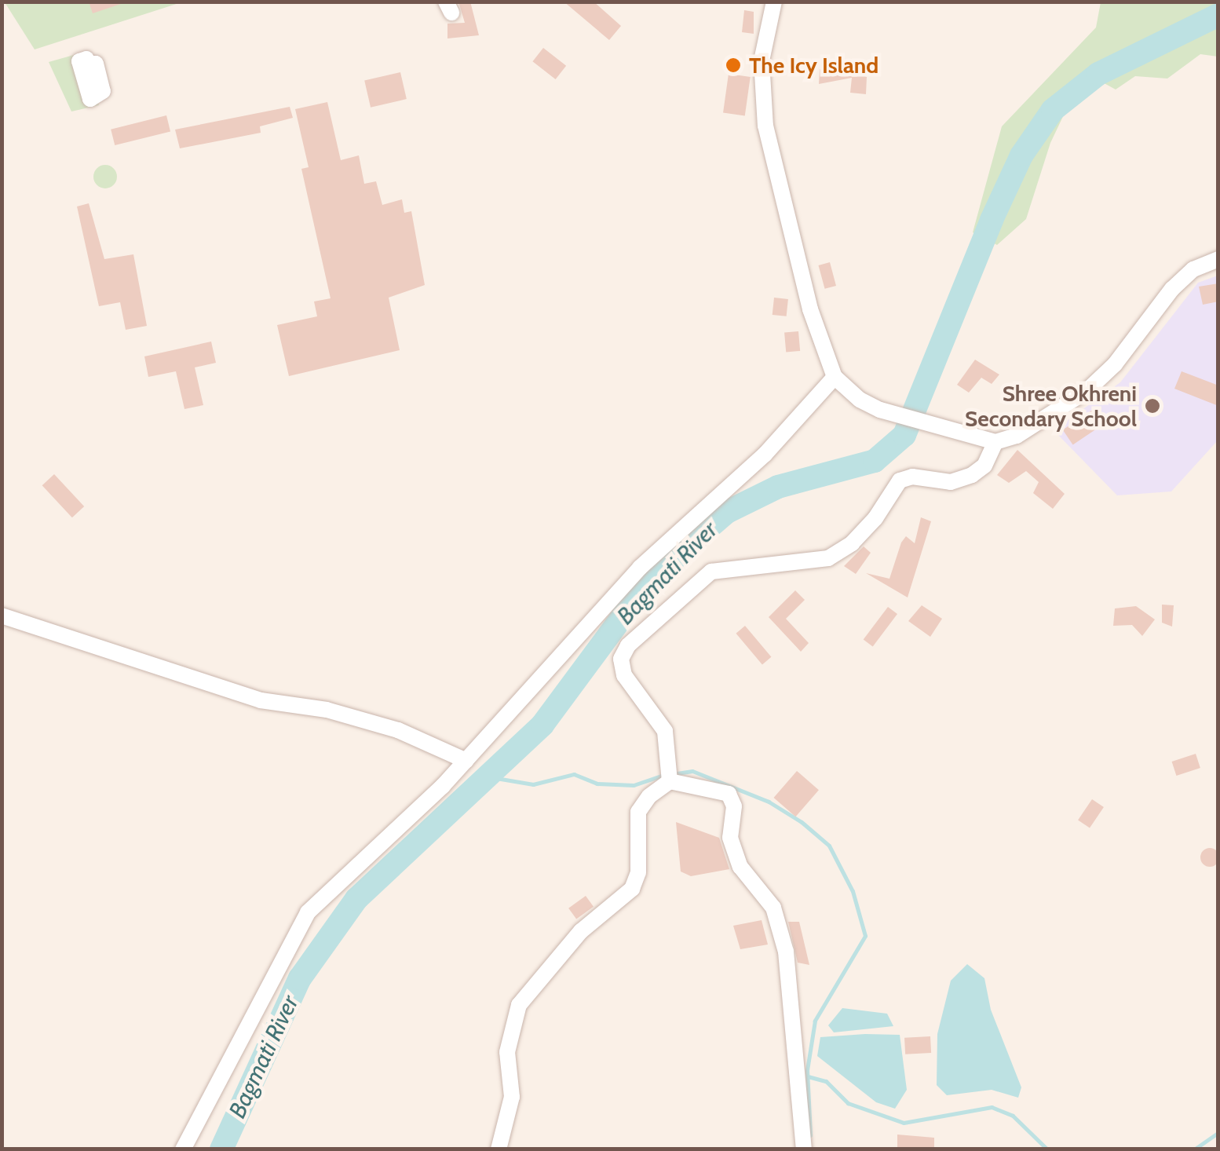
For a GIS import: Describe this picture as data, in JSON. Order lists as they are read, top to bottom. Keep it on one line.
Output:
{"water":["Bagmati River"],"places":["The Icy Island","Shree Okhreni Secondary School"]}
